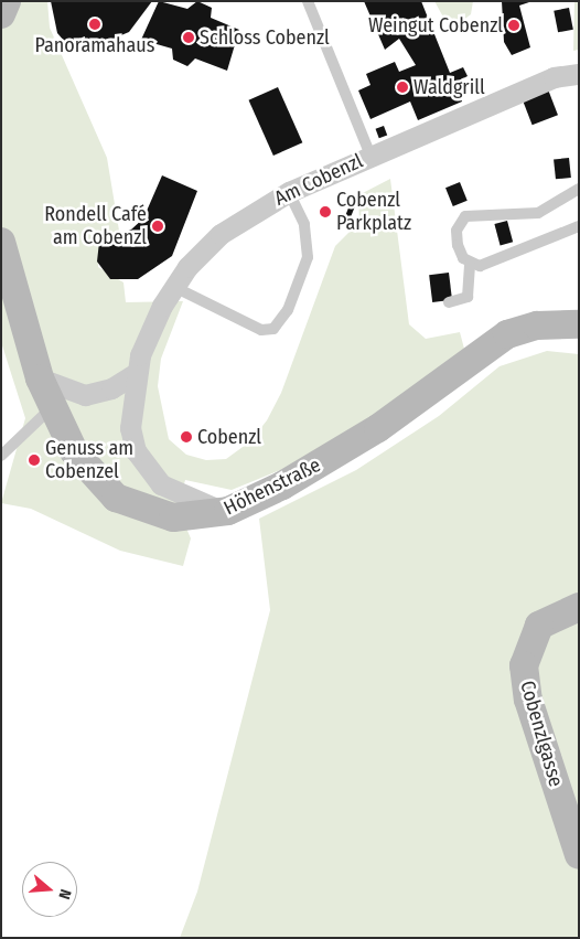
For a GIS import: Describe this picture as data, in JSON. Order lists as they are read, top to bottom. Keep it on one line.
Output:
{"streets":{"street":["Am Cobenzl","Höhenstraße","Cobenzlgasse"]},"crossings":[["Am Cobenzl","Höhenstraße"]],"places":["Panoramahaus","Weingut Cobenzl","Schloss Cobenzl","Waldgrill","Cobenzl Parkplatz","Rondell Café am Cobenzl","Cobenzl","Genuss am Cobenzel"],"north":"right"}
